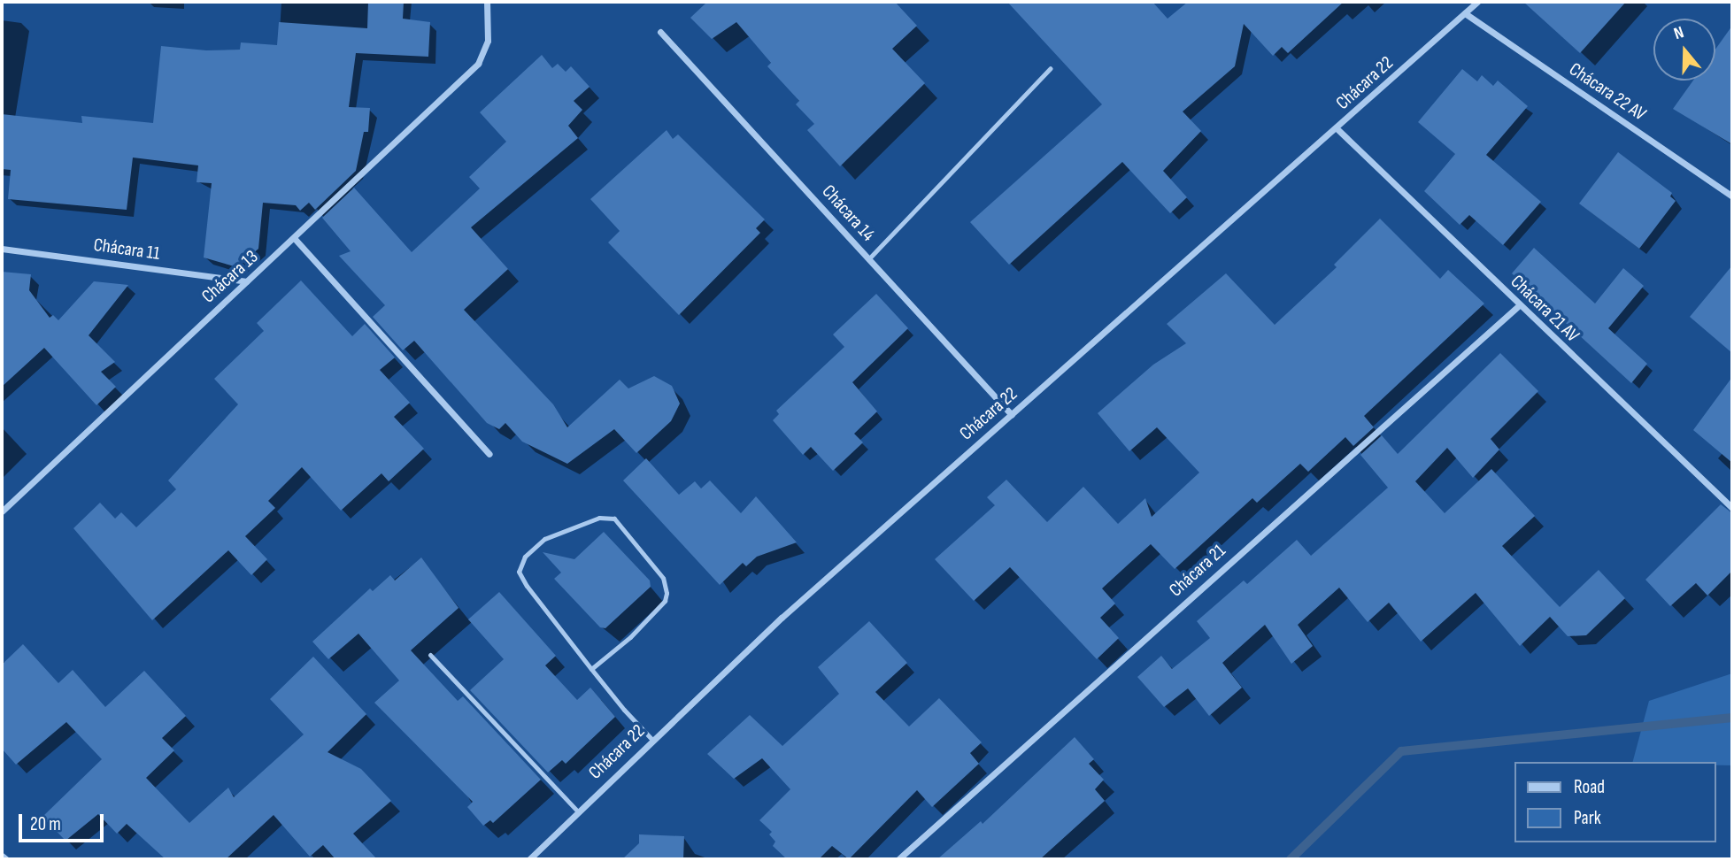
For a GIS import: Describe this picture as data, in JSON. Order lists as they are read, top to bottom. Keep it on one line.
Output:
{"streets":{"street":["Chácara 22","Chácara 22 AV","Chácara 14","Chácara 11","Chácara 13","Chácara 21 AV","Chácara 21"]},"crossings":[["Chácara 22","Chácara 22 AV"],["Chácara 22","Chácara 14"],["Chácara 22","Chácara 21 AV"],["Chácara 11","Chácara 13"],["Chácara 21 AV","Chácara 21"]],"legend":["Road","Park"],"scale_bar":"20 m","north":"top"}
